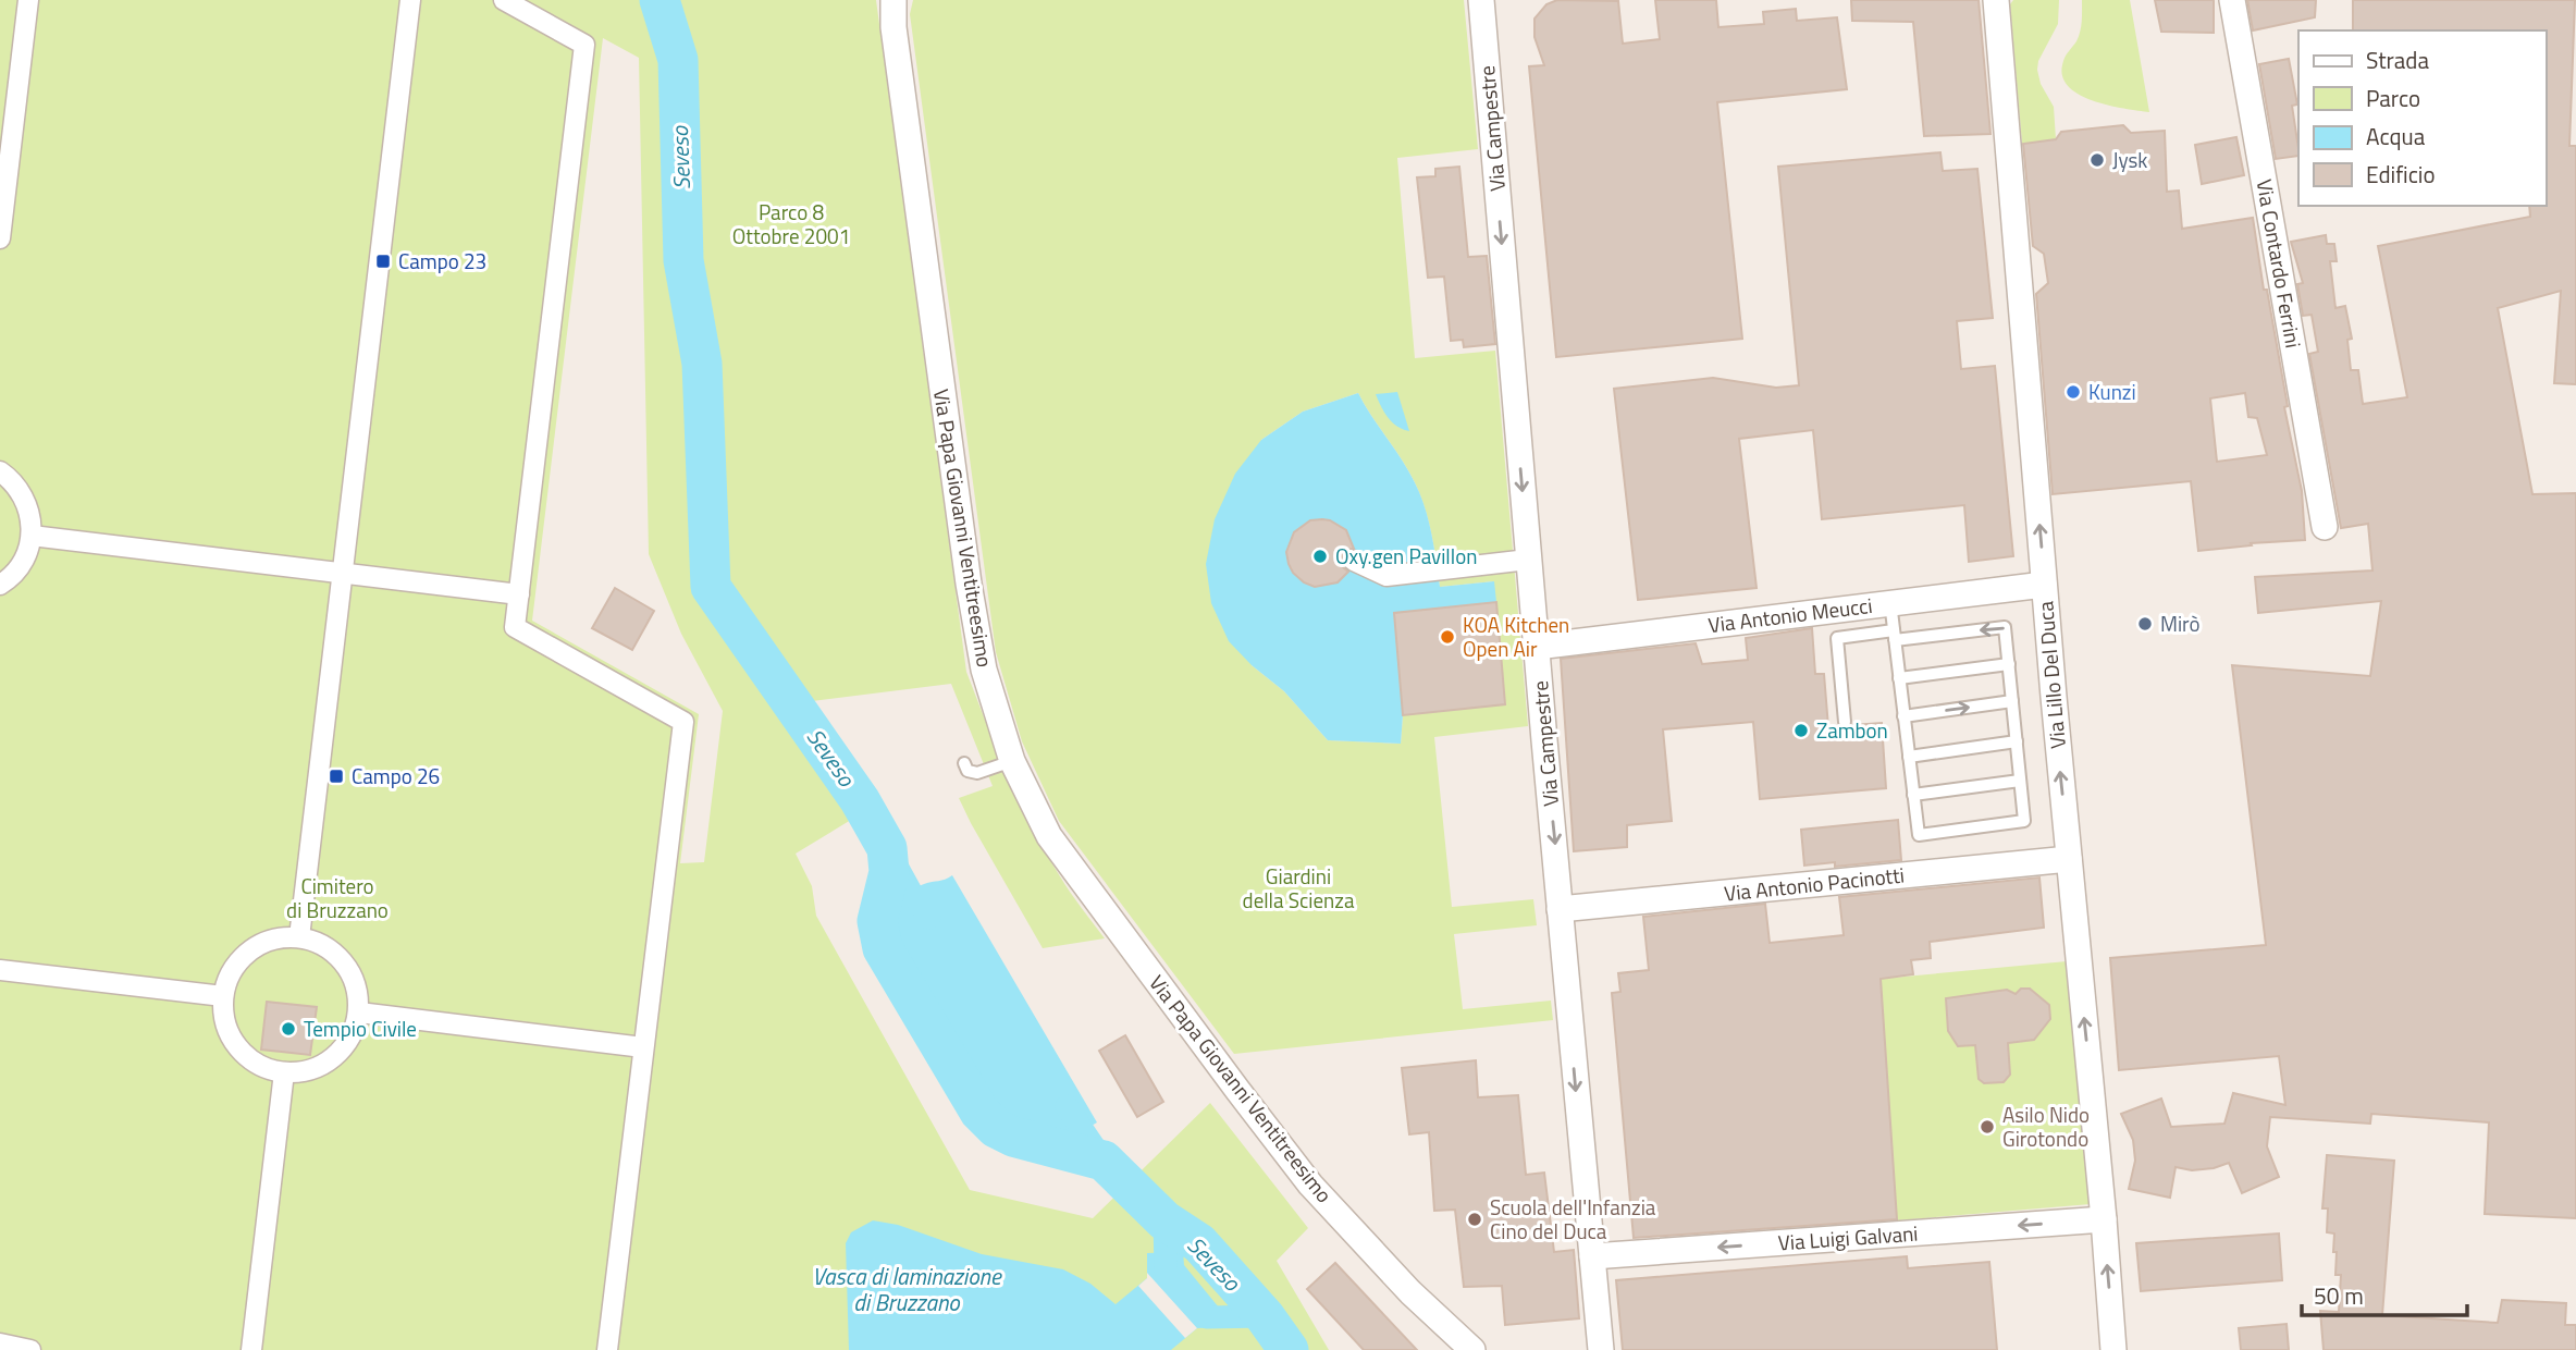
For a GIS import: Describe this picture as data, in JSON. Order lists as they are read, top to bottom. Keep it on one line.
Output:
{"streets":{"street":["Via Campestre","Via Contardo Ferrini","Via Papa Giovanni Ventitreesimo","Via Antonio Meucci","Via Lillo Del Duca","Via Antonio Pacinotti","Via Luigi Galvani"]},"crossings":[["Via Campestre","Via Antonio Meucci"],["Via Campestre","Via Antonio Pacinotti"],["Via Campestre","Via Luigi Galvani"],["Via Antonio Meucci","Via Lillo Del Duca"],["Via Lillo Del Duca","Via Antonio Pacinotti"],["Via Lillo Del Duca","Via Luigi Galvani"]],"one_way":["Via Campestre","Via Lillo Del Duca","Via Luigi Galvani"],"water":["Seveso","Vasca di laminazione di Bruzzano"],"parks":["Parco 8 Ottobre 2001","Giardini della Scienza","Cimitero di Bruzzano"],"places":{"other":["Jysk","Kunzi","Oxy.gen Pavillon","Mirò","KOA Kitchen Open Air","Zambon","Tempio Civile","Asilo Nido Girotondo","Scuola dell'Infanzia Cino del Duca"],"transit":["Campo 23","Campo 26"]},"legend":["Strada","Parco","Acqua","Edificio"],"scale_bar":"50 m"}
